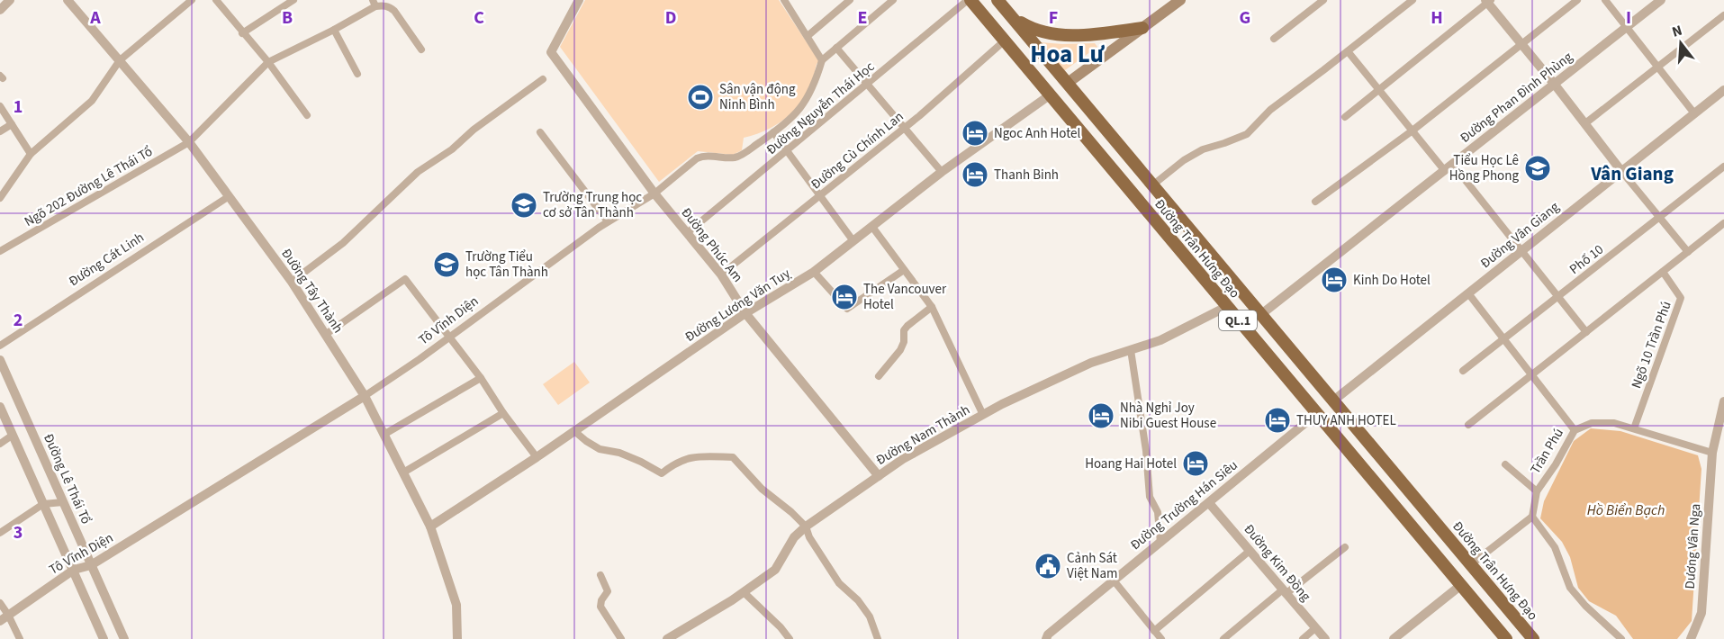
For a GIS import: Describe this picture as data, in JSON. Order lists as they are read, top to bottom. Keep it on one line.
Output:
{"streets":{"highway":["Đường Trân Hưng Đạo","QL.1"],"street":["Đường Phan Đình Phùng","Đường Nguyễn Thái Học","Đường Cù Chính Lan","Ngõ 202 Đường Lê Thái Tổ","Đường Vân Giang","Đường Phúc Am","Đường Cát Linh","Phố 10","Đường Tây Thành","Đường Lương Văn Tuỵ","Tô Vĩnh Diện","Ngõ 10 Trần Phú","Đường Nam Thành","Trần Phú","Đường Lê Thái Tổ","Đường Trường Hán Siêu","Dương Vân Nga","Đường Kim Đồng"]},"crossings":[["Đường Phan Đình Phùng","Đường Trân Hưng Đạo"],["Đường Nguyễn Thái Học","Đường Phúc Am"],["Đường Nguyễn Thái Học","Đường Trân Hưng Đạo"],["Đường Cù Chính Lan","Đường Phúc Am"],["Đường Cù Chính Lan","Đường Trân Hưng Đạo"],["Ngõ 202 Đường Lê Thái Tổ","Đường Tây Thành"],["Đường Vân Giang","Đường Trân Hưng Đạo"],["Đường Phúc Am","Đường Lương Văn Tuỵ"],["Đường Phúc Am","Tô Vĩnh Diện"],["Đường Phúc Am","Đường Nam Thành"],["Đường Trân Hưng Đạo","Đường Lương Văn Tuỵ"],["Đường Trân Hưng Đạo","Đường Nam Thành"],["Đường Trân Hưng Đạo","Đường Trường Hán Siêu"],["Đường Cát Linh","Đường Tây Thành"],["Đường Tây Thành","Đường Lương Văn Tuỵ"],["Đường Tây Thành","Tô Vĩnh Diện"],["Tô Vĩnh Diện","Đường Lê Thái Tổ"],["Ngõ 10 Trần Phú","Trần Phú"],["Trần Phú","Dương Vân Nga"],["Đường Trường Hán Siêu","Đường Kim Đồng"]],"districts":["Hoa Lư","Vân Giang"],"water":["Hồ Biển Bạch"],"places":{"sports":["Sân vận động Ninh Bình"],"hotel":["Ngoc Anh Hotel","Thanh Binh","Kinh Do Hotel","The Vancouver Hotel","Nhà Nghỉ Joy Nibi Guest House","THUY ANH HOTEL","Hoang Hai Hotel"],"school or university":["Tiểu Học Lê Hồng Phong","Trường Trung học cơ sở Tân Thành","Trường Tiểu học Tân Thành"],"public building":["Cảnh Sát Việt Nam"]},"north":"top","grid":{"columns":["A","B","C","D","E","F","G","H","I"],"rows":["1","2","3"]}}
